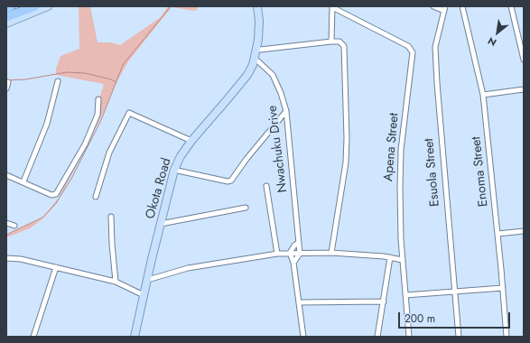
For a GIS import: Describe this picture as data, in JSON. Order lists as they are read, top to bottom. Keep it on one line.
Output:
{"streets":{"main road":["Okota Road"],"street":["Apena Street","Nwachuku Drive","Enoma Street","Esuola Street"]},"crossings":[["Nwachuku Drive","Okota Road"]],"scale_bar":"200 m","north":"bottom left"}
